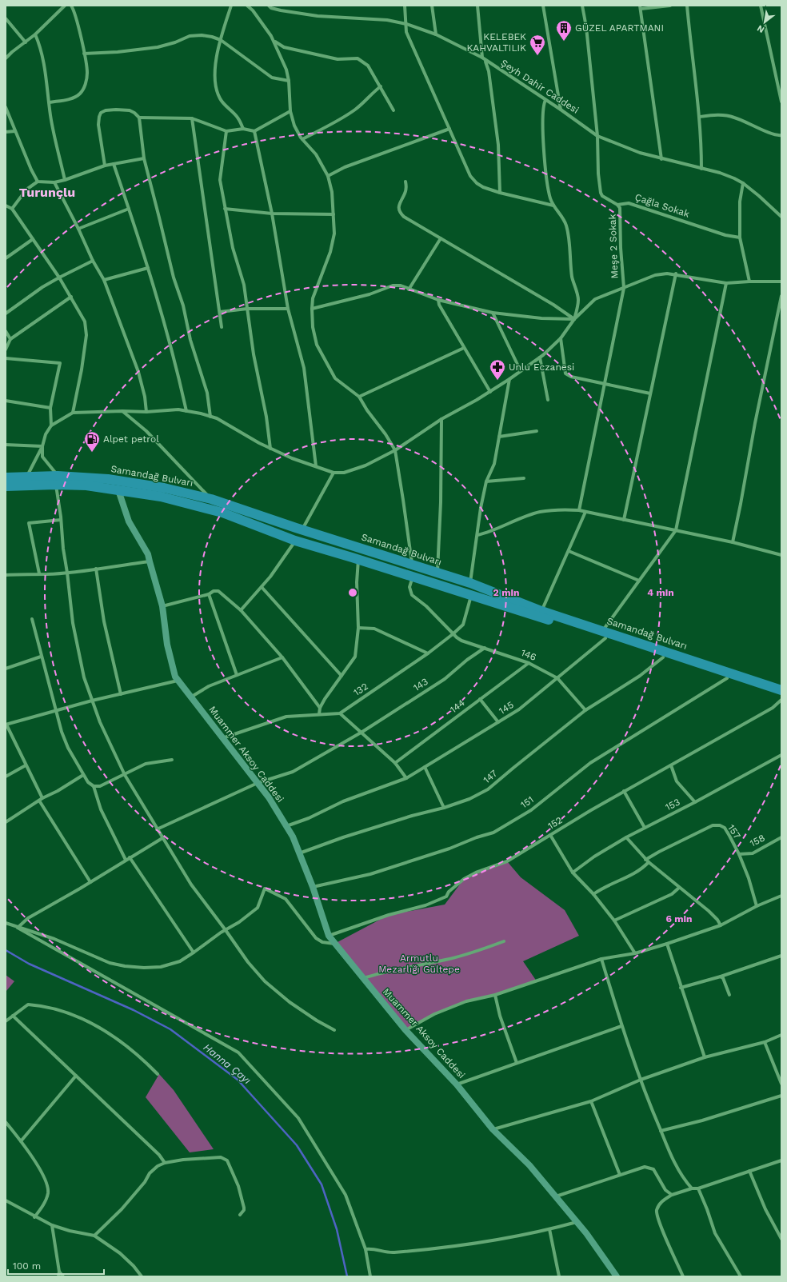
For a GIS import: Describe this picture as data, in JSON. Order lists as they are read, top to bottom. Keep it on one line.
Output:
{"streets":{"highway":["Samandağ Bulvarı"],"street":["Şeyh Dahir Caddesi","Çağla Sokak","Meşe 2 Sokak","146","143","132","144","145","Muammer Aksoy Caddesi","147","151","153","152","157","158"]},"crossings":[["Çağla Sokak","Meşe 2 Sokak"],["Samandağ Bulvarı","146"],["Samandağ Bulvarı","132"],["Samandağ Bulvarı","145"],["Samandağ Bulvarı","Muammer Aksoy Caddesi"],["Samandağ Bulvarı","147"],["Samandağ Bulvarı","151"],["146","143"],["146","132"],["146","144"],["146","145"],["146","147"],["143","Muammer Aksoy Caddesi"],["145","Muammer Aksoy Caddesi"],["Muammer Aksoy Caddesi","147"],["Muammer Aksoy Caddesi","151"],["Muammer Aksoy Caddesi","152"],["157","158"]],"districts":["Turunçlu"],"water":["Hanna Çayı"],"parks":["Armutlu Mezarlığı Gültepe"],"places":{"building":["GÜZEL APARTMANI"],"supermarket":["KELEBEK KAHVALTILIK"],"pharmacy":["Unlu Eczanesi"],"fuel station":["Alpet petrol"]},"scale_bar":"100 m","north":"bottom left","rings":["2 min","4 min","6 min"]}
